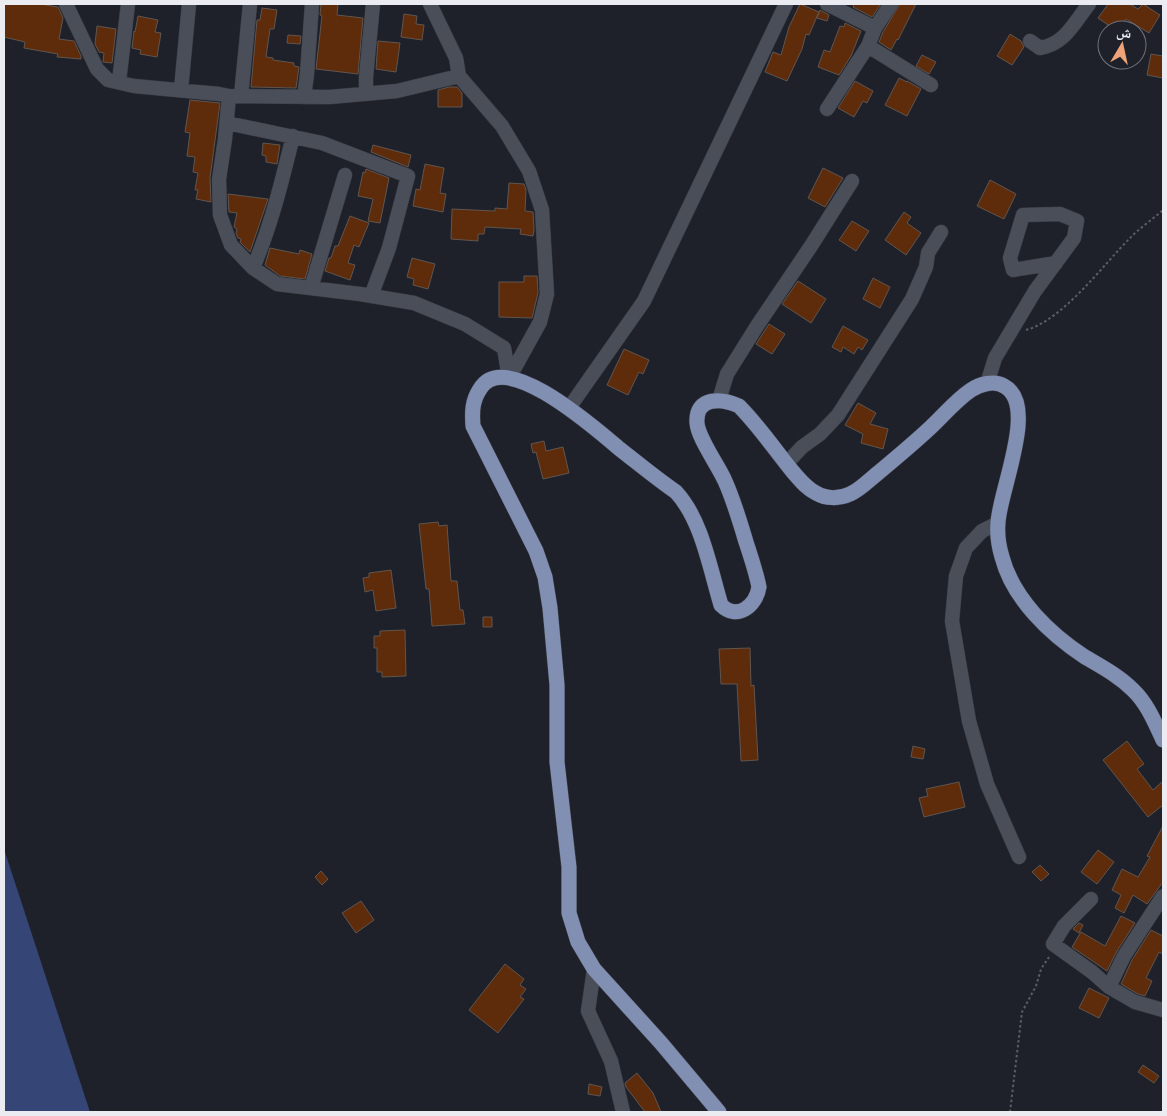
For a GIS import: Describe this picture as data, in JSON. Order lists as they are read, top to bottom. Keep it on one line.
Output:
{"north":"top"}
